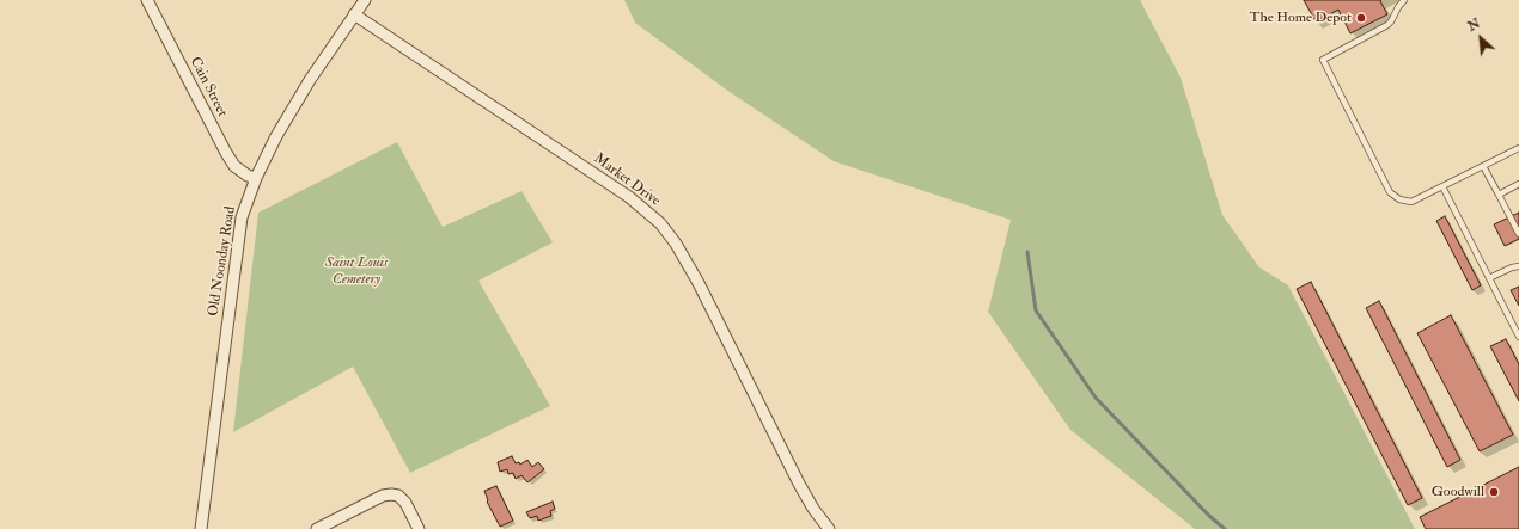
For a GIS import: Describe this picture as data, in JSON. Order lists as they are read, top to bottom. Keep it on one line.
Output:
{"streets":{"street":["Cain Street","Market Drive","Old Noonday Road"]},"crossings":[["Cain Street","Old Noonday Road"],["Market Drive","Old Noonday Road"]],"parks":["Saint Louis Cemetery"],"places":["The Home Depot","Goodwill"],"north":"top left"}
